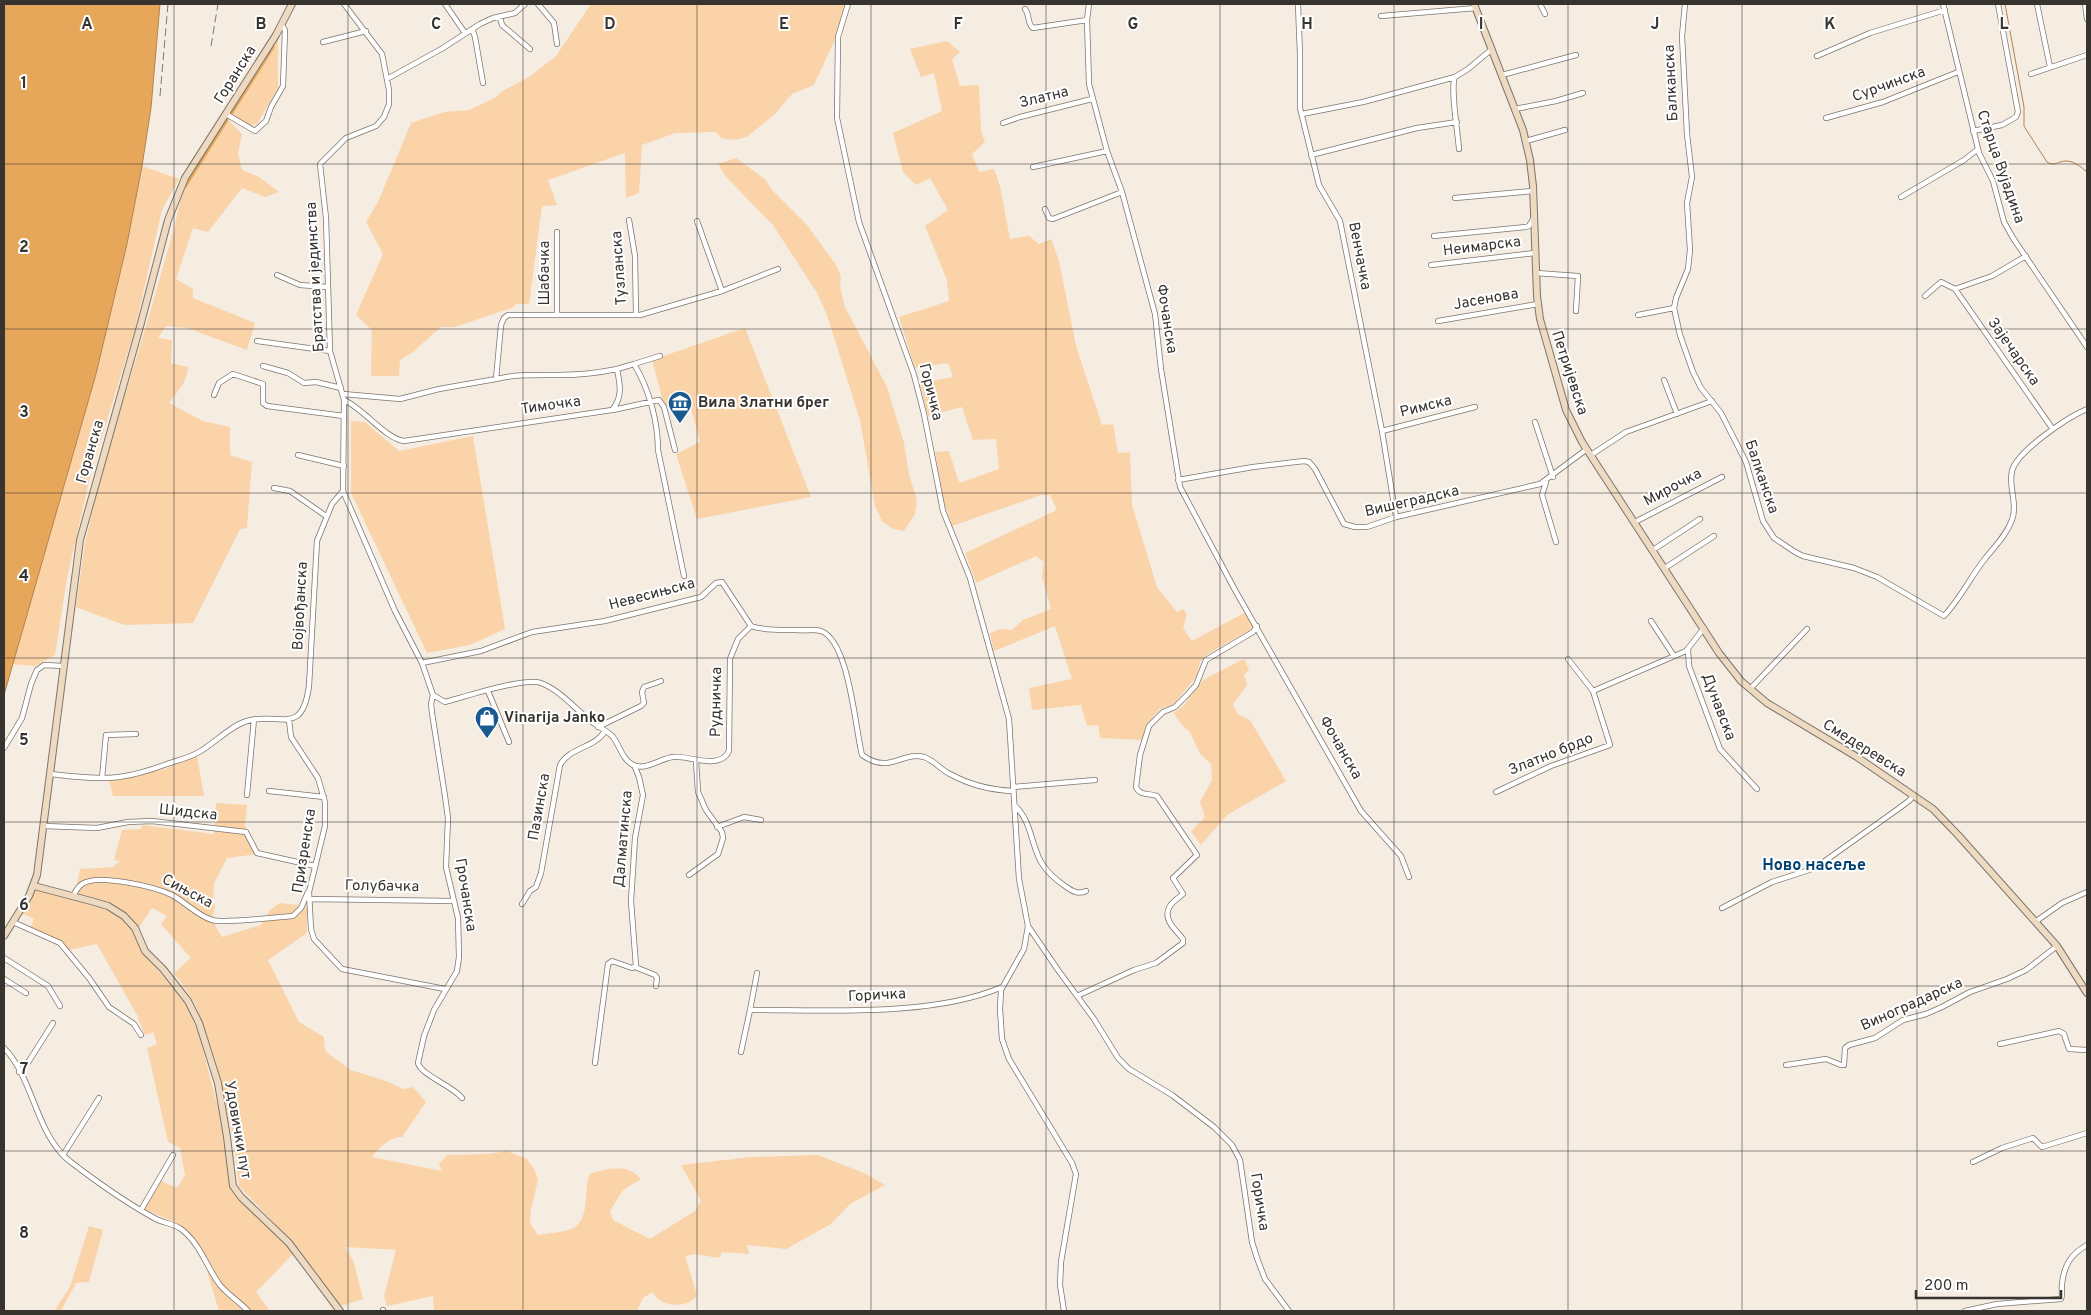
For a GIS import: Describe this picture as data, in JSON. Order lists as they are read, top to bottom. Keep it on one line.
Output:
{"streets":{"main road":["Горанска","Петријевска","Смедеревска","Удовички пут"],"street":["Балканска","Сурчинска","Златна","Старца Вујадина","Неимарска","Венчачка","Тузланска","Шабачка","Братства и јединства","Јасенова","Фочанска","Зајечарска","Горичка","Тимочка","Римска","Мирочка","Вишеградска","Невесињска","Војвођанска","Рудничка","Дунавска","Златно брдо","Пазинска","Шидска","Далматинска","Призренска","Голубачка","Сињска","Грочанска","Виноградарска"]},"crossings":[["Горанска","Шидска"],["Горанска","Удовички пут"],["Балканска","Зајечарска"],["Балканска","Вишеградска"],["Сурчинска","Старца Вујадина"],["Златна","Фочанска"],["Неимарска","Петријевска"],["Венчачка","Римска"],["Венчачка","Вишеградска"],["Братства и јединства","Тимочка"],["Братства и јединства","Невесињска"],["Братства и јединства","Војвођанска"],["Братства и јединства","Грочанска"],["Јасенова","Петријевска"],["Фочанска","Вишеградска"],["Петријевска","Мирочка"],["Петријевска","Вишеградска"],["Петријевска","Смедеревска"],["Мирочка","Смедеревска"],["Невесињска","Рудничка"],["Војвођанска","Призренска"],["Рудничка","Далматинска"],["Смедеревска","Виноградарска"],["Шидска","Призренска"],["Призренска","Голубачка"],["Призренска","Сињска"],["Призренска","Грочанска"],["Голубачка","Грочанска"],["Сињска","Удовички пут"]],"districts":["Ново насеље"],"places":{"museum":["Вила Златни брег"],"shop":["Vinarija Janko"]},"scale_bar":"200 m","grid":{"columns":["A","B","C","D","E","F","G","H","I","J","K","L"],"rows":["1","2","3","4","5","6","7","8"]}}
